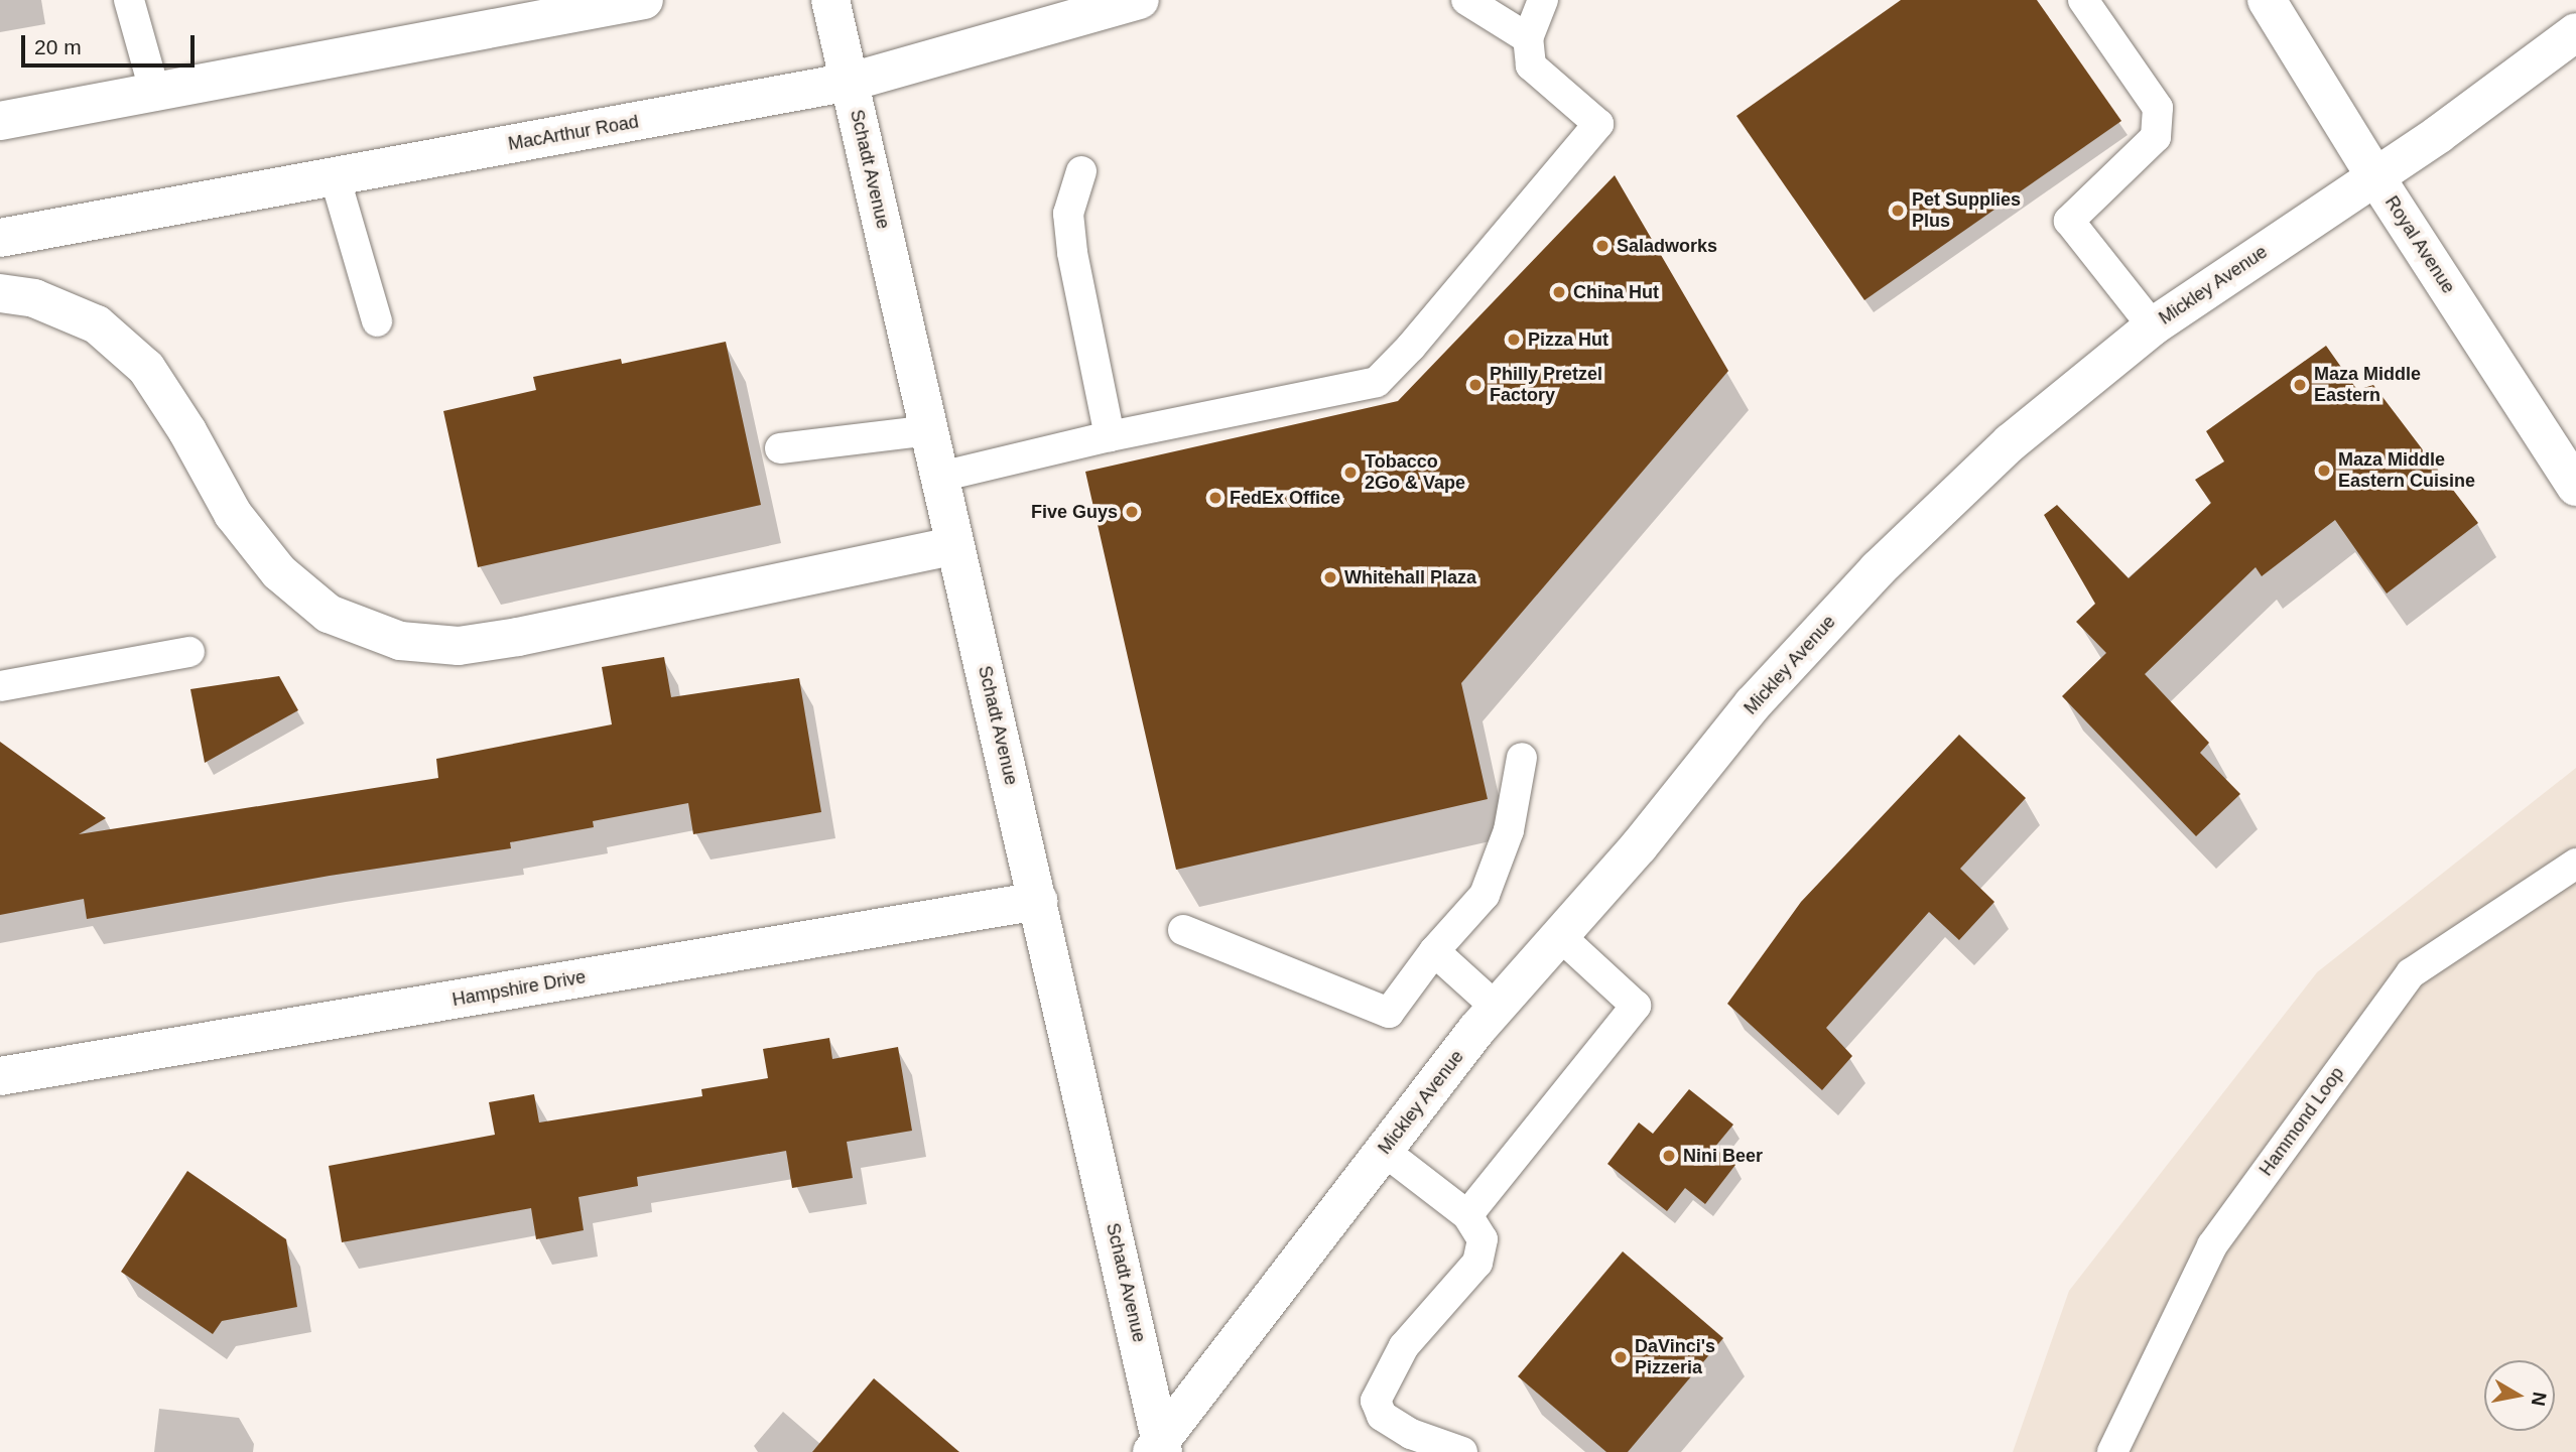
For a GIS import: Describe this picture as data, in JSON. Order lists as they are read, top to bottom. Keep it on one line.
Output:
{"streets":{"main road":["MacArthur Road","Schadt Avenue","Royal Avenue","Mickley Avenue","Hampshire Drive"],"lane":["Hammond Loop"]},"crossings":[["MacArthur Road","Schadt Avenue"],["Schadt Avenue","Mickley Avenue"],["Schadt Avenue","Hampshire Drive"],["Royal Avenue","Mickley Avenue"]],"places":["Pet Supplies Plus","Saladworks","China Hut","Pizza Hut","Philly Pretzel Factory","Maza Middle Eastern","Maza Middle Eastern Cuisine","Tobacco 2Go & Vape","FedEx Office","Five Guys","Whitehall Plaza","Nini Beer","DaVinci's Pizzeria"],"scale_bar":"20 m","north":"right"}
